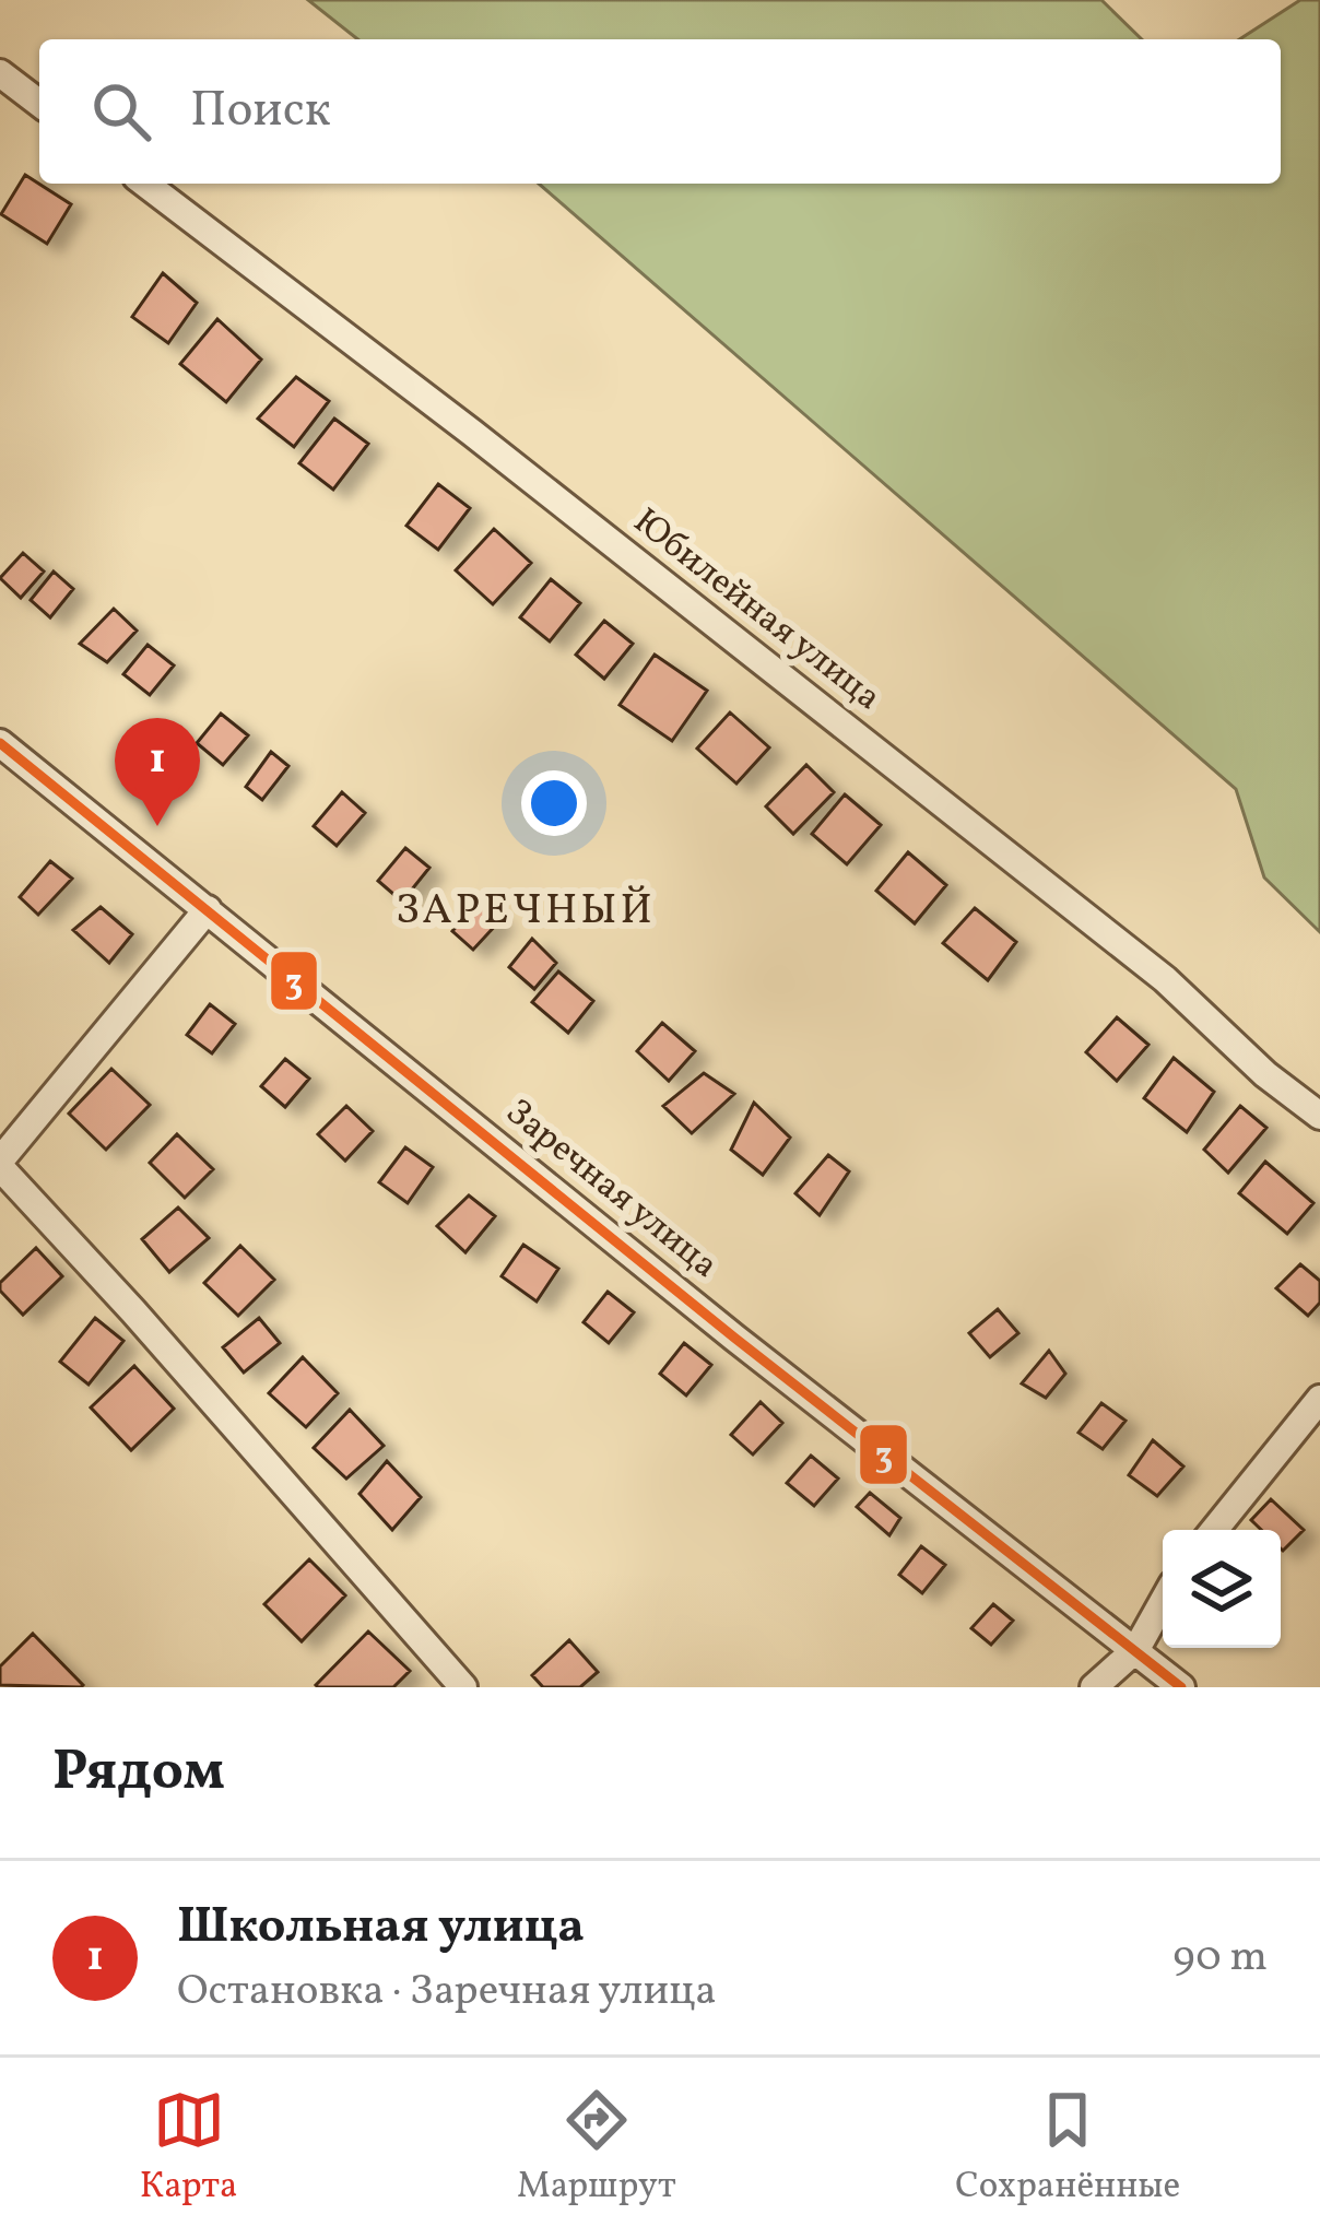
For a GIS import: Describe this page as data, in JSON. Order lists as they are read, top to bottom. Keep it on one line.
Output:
{"streets":{"street":["Юбилейная улица","Заречная улица"]},"districts":["ЗАРЕЧНЫЙ"],"lines":["transit line 3"],"page":{"search":"Поиск","pins":"1","heading":"Рядом","list":[{"mark":"1","name":"Школьная улица","note":"Остановка · Заречная улица","value":"90 m"}],"nav":["Карта","Маршрут","Сохранённые"]}}
